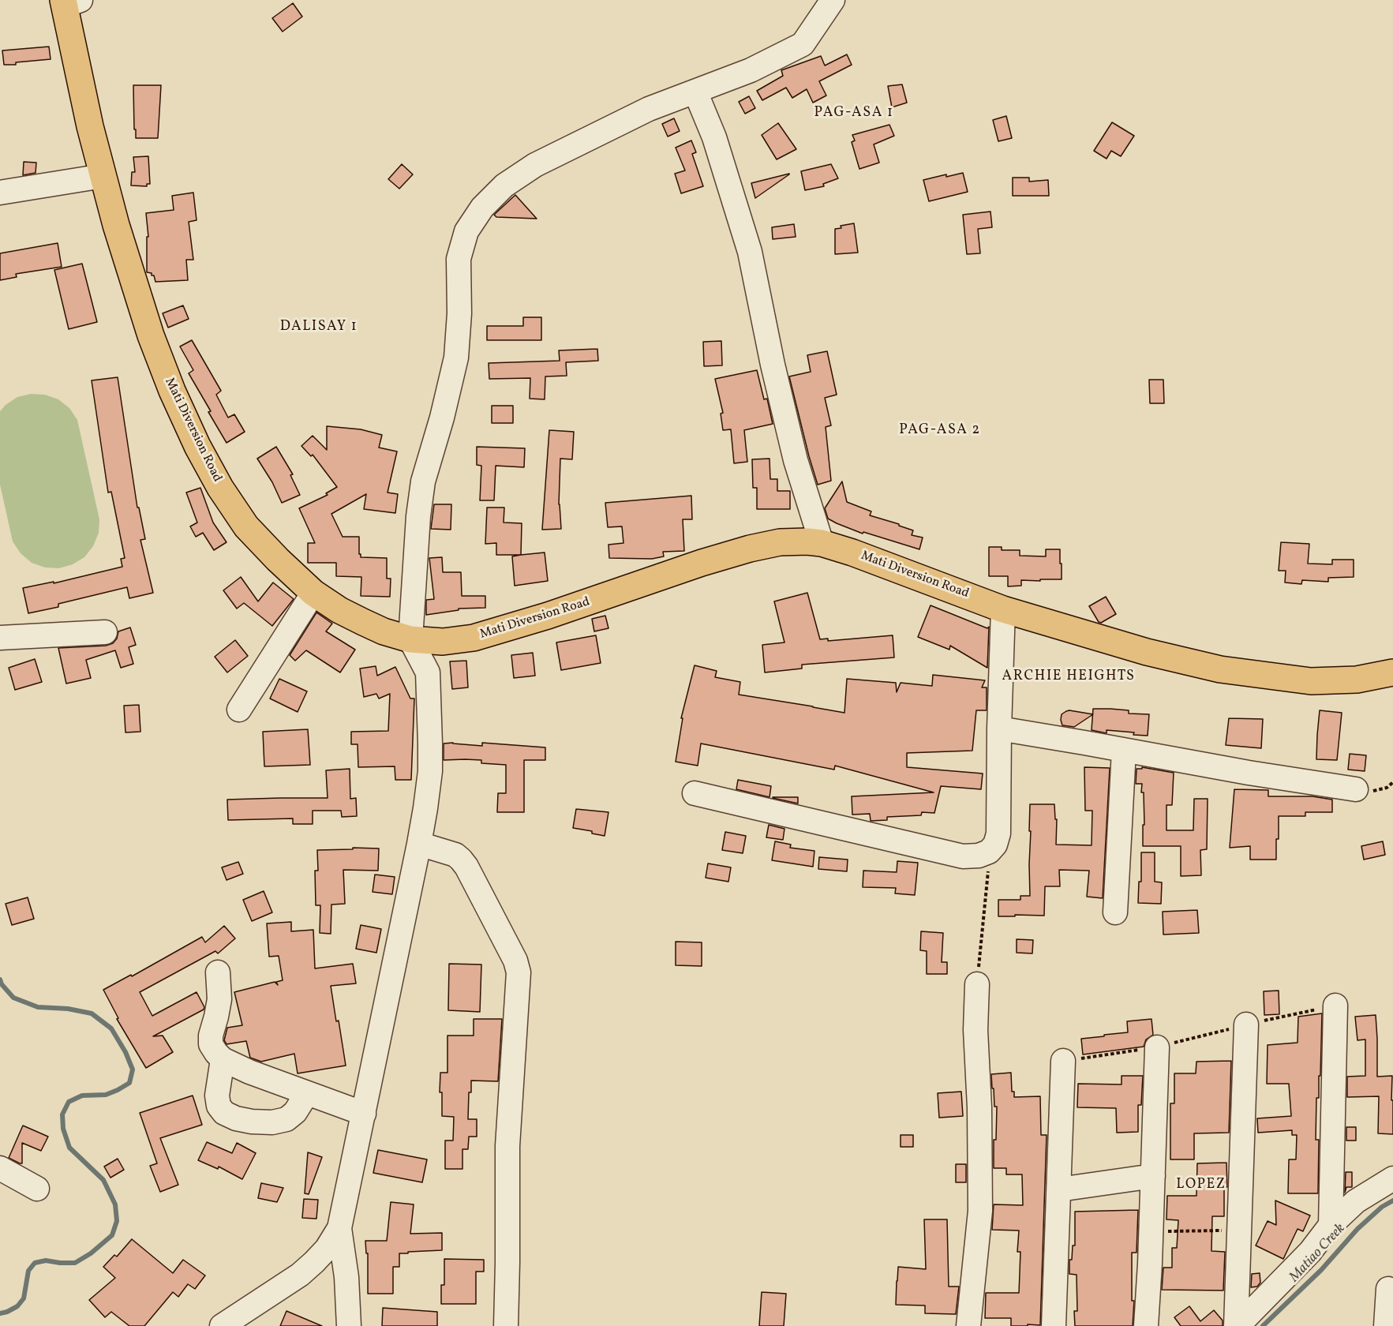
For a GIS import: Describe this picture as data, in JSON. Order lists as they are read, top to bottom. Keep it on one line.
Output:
{"streets":{"highway":["Mati Diversion Road"]},"districts":["PAG-ASA 1","DALISAY 1","PAG-ASA 2","ARCHIE HEIGHTS","LOPEZ"],"water":["Matiao Creek"]}
